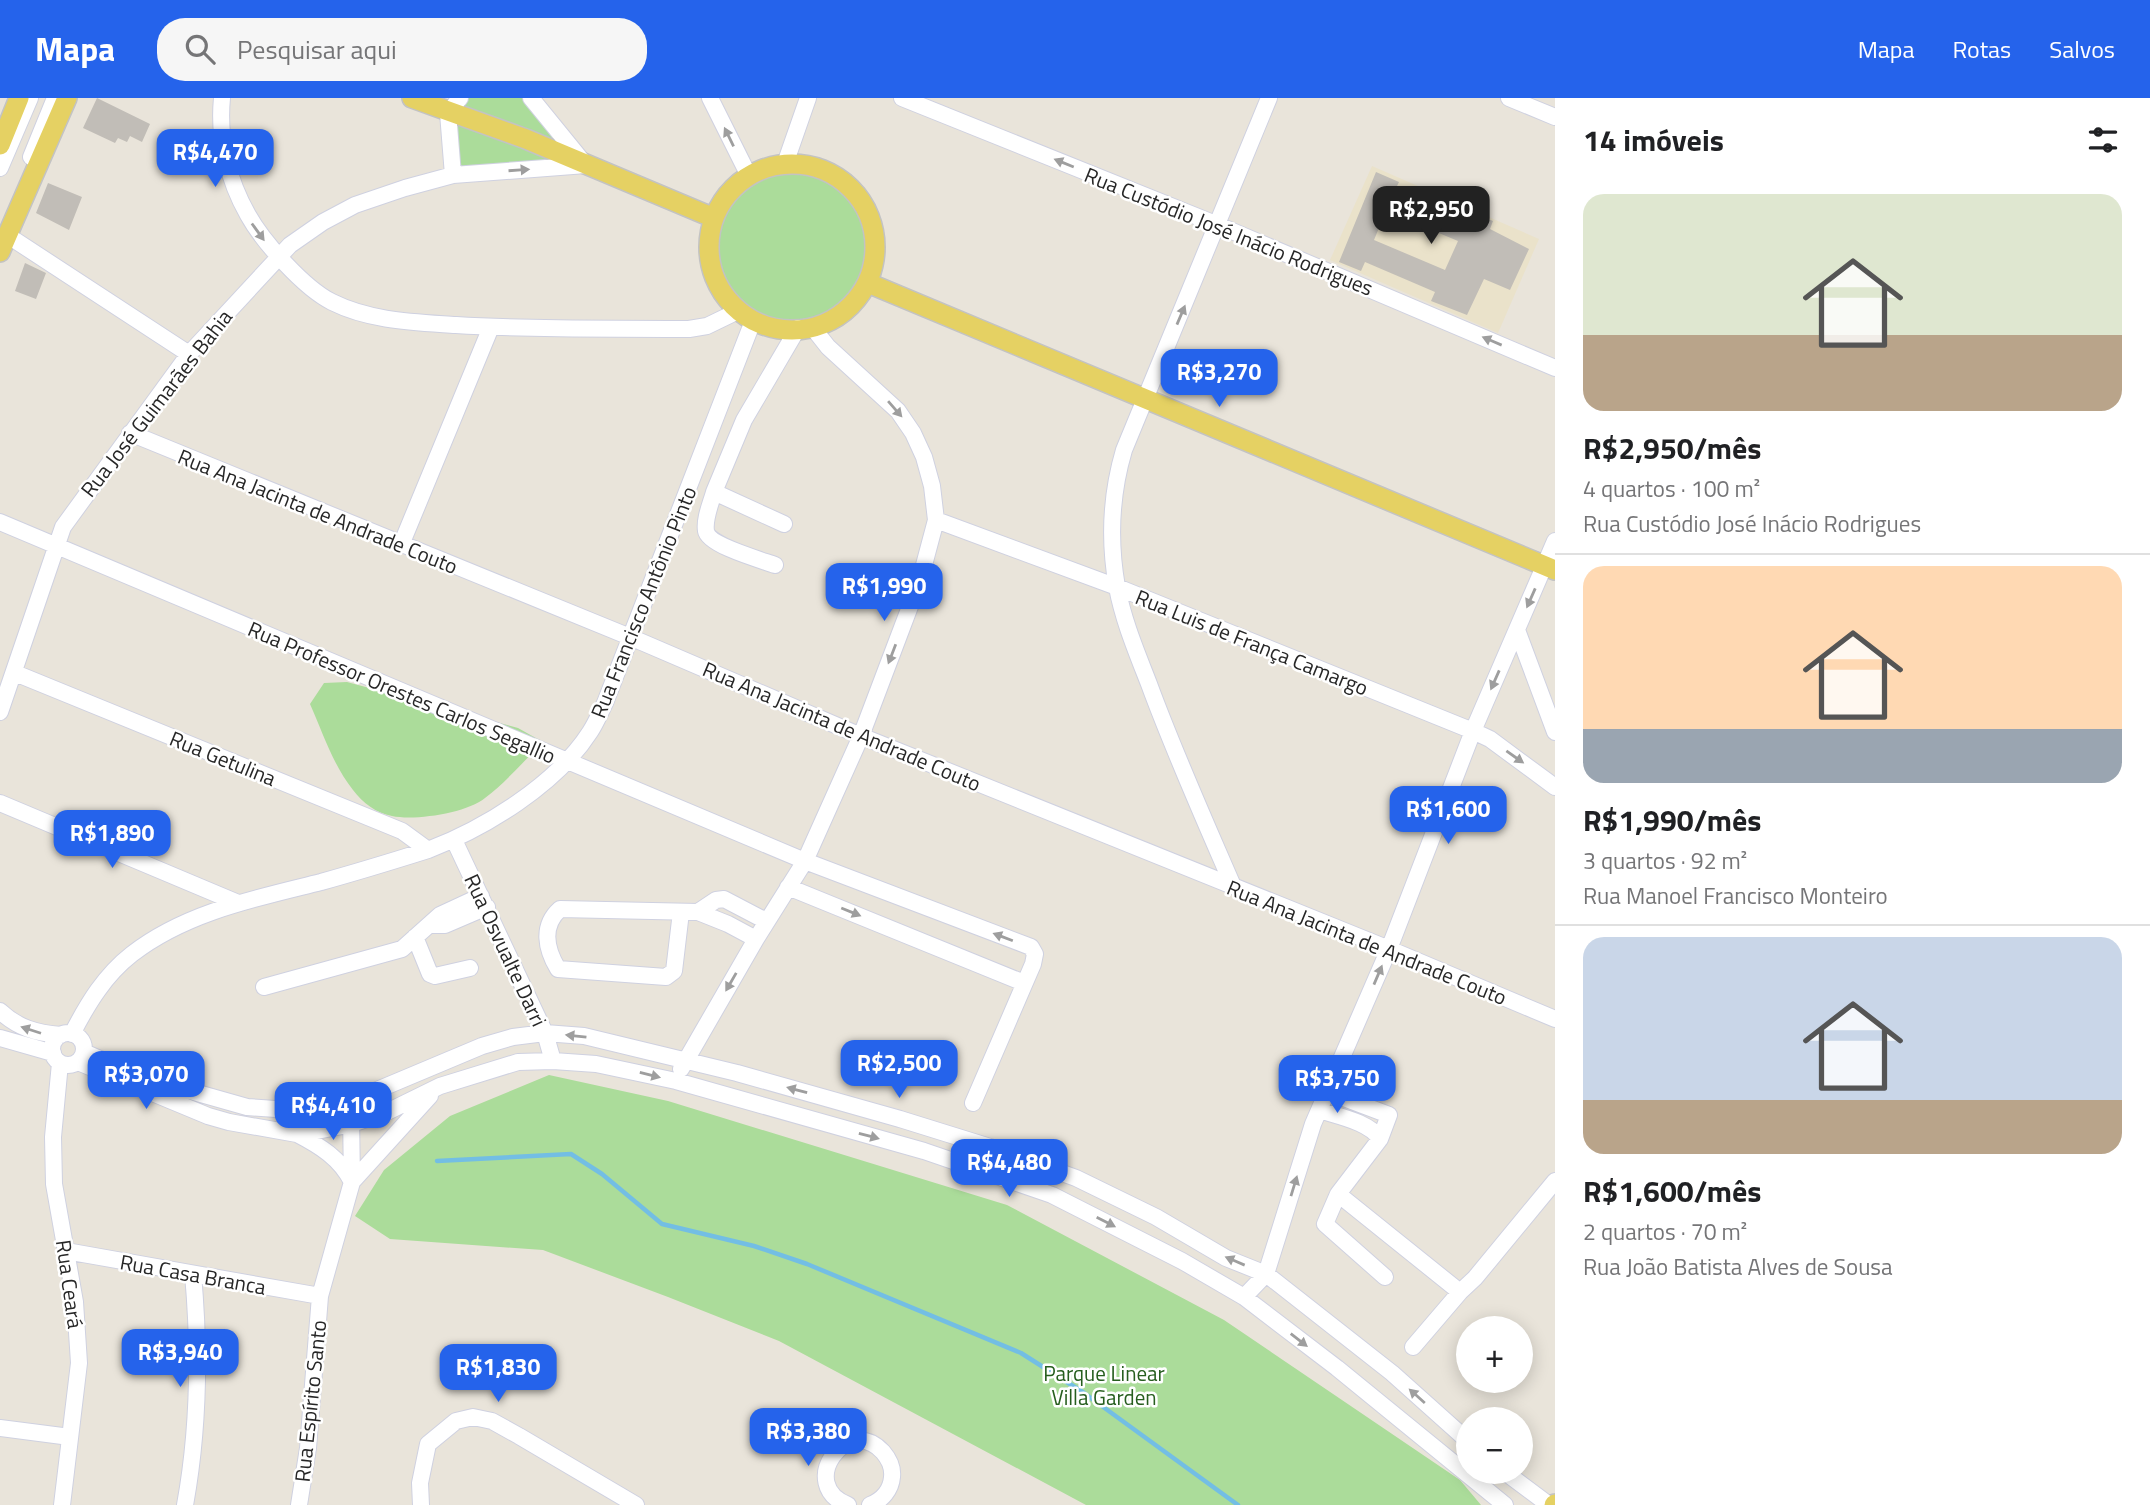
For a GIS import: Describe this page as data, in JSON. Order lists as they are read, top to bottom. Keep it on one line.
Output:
{"streets":{"street":["Rua Custódio José Inácio Rodrigues","Rua José Guimarães Bahia","Rua Ana Jacinta de Andrade Couto","Rua Francisco Antônio Pinto","Rua Luis de França Camargo","Rua Professor Orestes Carlos Segallio","Rua Getulina","Rua Osvualte Darri","Rua Casa Branca","Rua Ceará","Rua Espírito Santo"]},"crossings":[["Rua José Guimarães Bahia","Rua Ana Jacinta de Andrade Couto"],["Rua José Guimarães Bahia","Rua Professor Orestes Carlos Segallio"],["Rua José Guimarães Bahia","Rua Getulina"],["Rua Ana Jacinta de Andrade Couto","Rua Francisco Antônio Pinto"],["Rua Francisco Antônio Pinto","Rua Professor Orestes Carlos Segallio"],["Rua Francisco Antônio Pinto","Rua Getulina"],["Rua Francisco Antônio Pinto","Rua Osvualte Darri"],["Rua Casa Branca","Rua Ceará"],["Rua Casa Branca","Rua Espírito Santo"]],"one_way":["Rua Custódio José Inácio Rodrigues"],"parks":["Parque Linear Villa Garden"],"page":{"header":"Mapa","search":"Pesquisar aqui","nav":["Mapa","Rotas","Salvos"],"heading":"14 imóveis","price":["R$4,470","R$2,950","R$3,270","R$1,990","R$1,600","R$1,890","R$2,500","R$3,070","R$3,750","R$4,410","R$4,480","R$3,940","R$1,830","R$3,380"],"list":[{"name":"R$2,950/mês","note":"4 quartos · 100 m² · Rua Custódio José Inácio Rodrigues"},{"name":"R$1,990/mês","note":"3 quartos · 92 m² · Rua Manoel Francisco Monteiro"},{"name":"R$1,600/mês","note":"2 quartos · 70 m² · Rua João Batista Alves de Sousa"}],"map_buttons":["+","−"]}}
